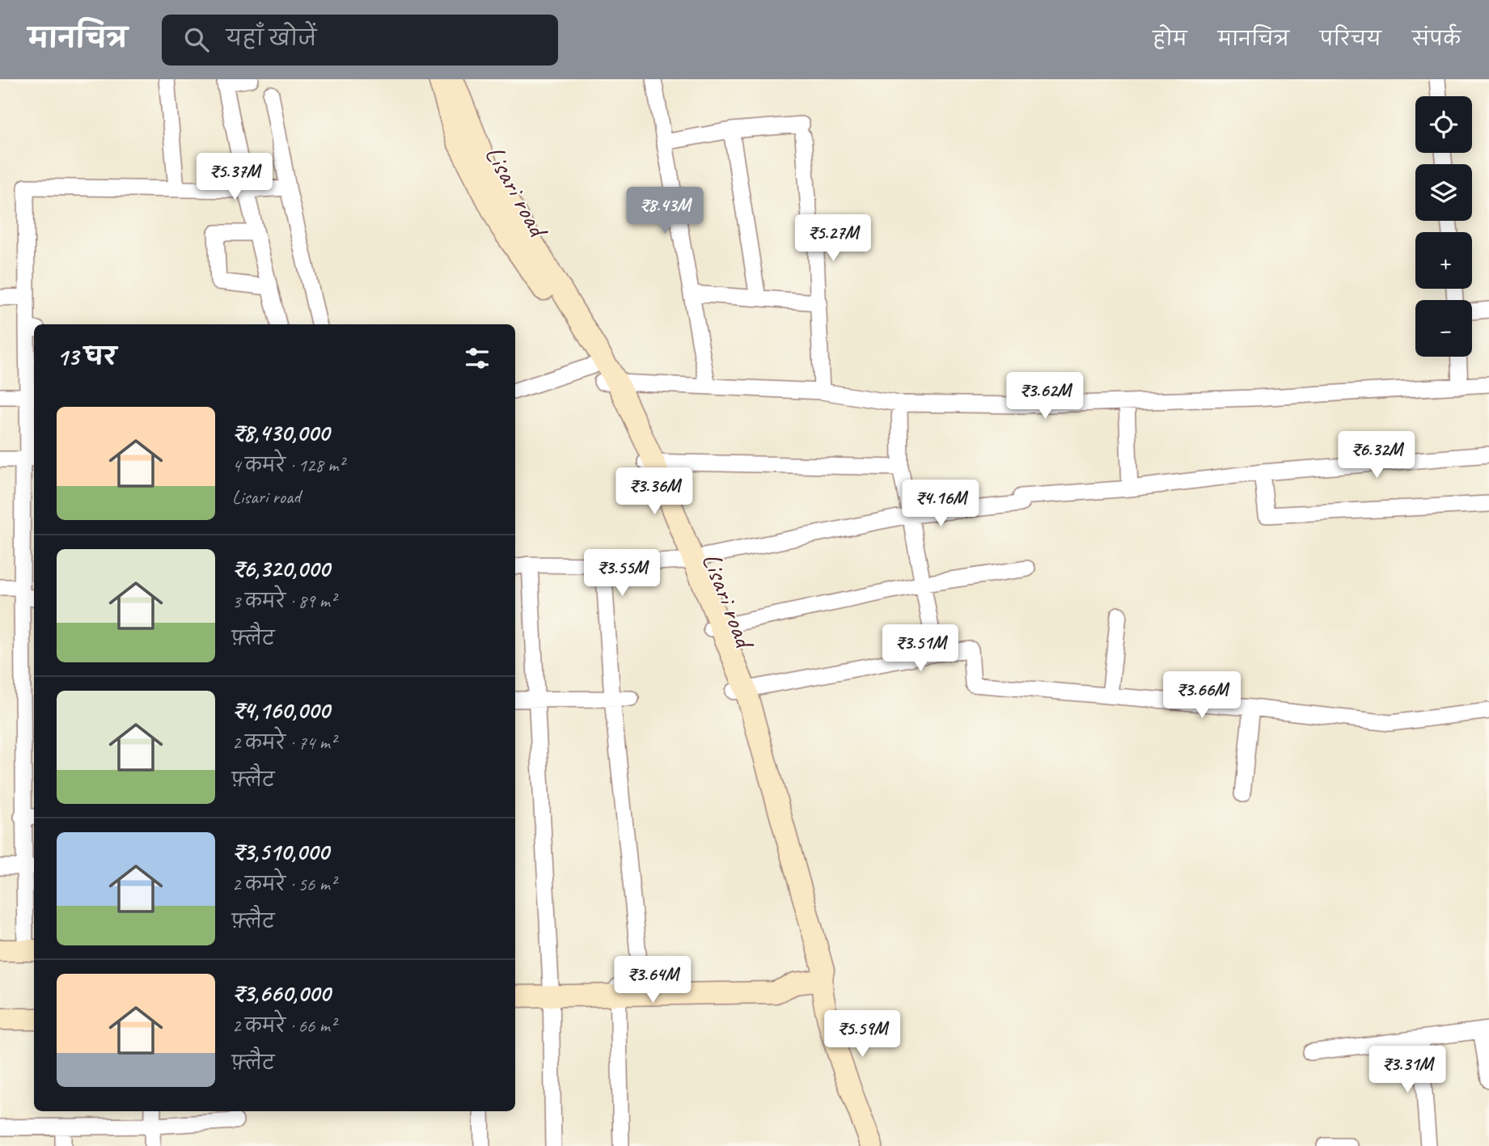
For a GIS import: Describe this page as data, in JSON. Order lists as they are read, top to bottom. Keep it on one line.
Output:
{"streets":{"street":["Lisari road"]},"page":{"header":"मानचित्र","search":"यहाँ खोजें","nav":["होम","मानचित्र","परिचय","संपर्क"],"map_buttons":["+","−"],"price":["₹5.37M","₹8.43M","₹5.27M","₹3.62M","₹6.32M","₹3.36M","₹4.16M","₹3.55M","₹3.51M","₹3.66M","₹3.64M","₹5.59M","₹3.31M"],"heading":"13 घर","list":[{"name":"₹8,430,000","note":"4 कमरे · 128 m² · Lisari road"},{"name":"₹6,320,000","note":"3 कमरे · 89 m² · फ़्लैट"},{"name":"₹4,160,000","note":"2 कमरे · 74 m² · फ़्लैट"},{"name":"₹3,510,000","note":"2 कमरे · 56 m² · फ़्लैट"},{"name":"₹3,660,000","note":"2 कमरे · 66 m² · फ़्लैट"}]}}
